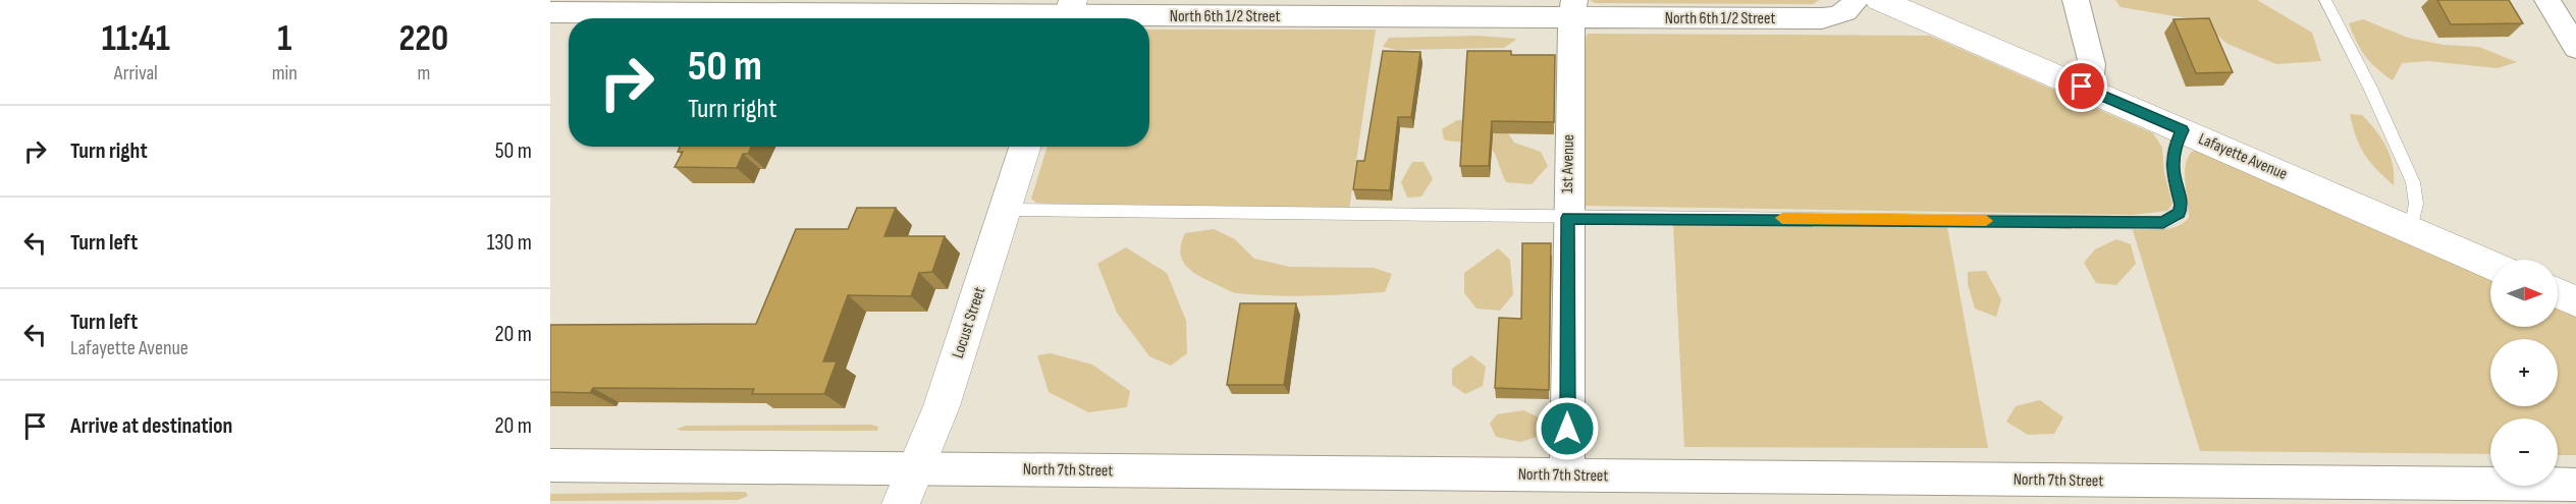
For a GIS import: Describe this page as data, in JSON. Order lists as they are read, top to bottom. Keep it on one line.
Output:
{"streets":{"street":["North 6th 1/2 Street","Lafayette Avenue","1st Avenue","Locust Street","North 7th Street"]},"crossings":[["North 6th 1/2 Street","1st Avenue"],["1st Avenue","North 7th Street"],["Locust Street","North 7th Street"]],"north":"right","page":{"eta":["11:41","Arrival","1","min","220","m"],"turn":["50 m","Turn right"],"list":[{"name":"Turn right","value":"50 m"},{"name":"Turn left","value":"130 m"},{"name":"Turn left","note":"Lafayette Avenue","value":"20 m"},{"name":"Arrive at destination","value":"20 m"}],"map_buttons":["+","−"]}}
